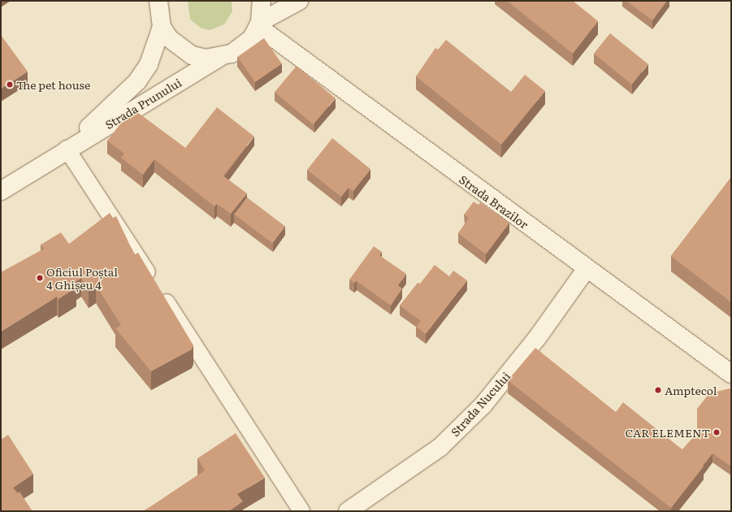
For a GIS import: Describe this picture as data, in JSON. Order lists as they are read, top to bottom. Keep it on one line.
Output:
{"streets":{"street":["Strada Prunului","Strada Brazilor","Strada Nucului"]},"crossings":[["Strada Prunului","Strada Brazilor"],["Strada Brazilor","Strada Nucului"]],"places":["The pet house","Oficiul Poștal 4 Ghișeu 4","Amptecol","CAR ELEMENT"]}
